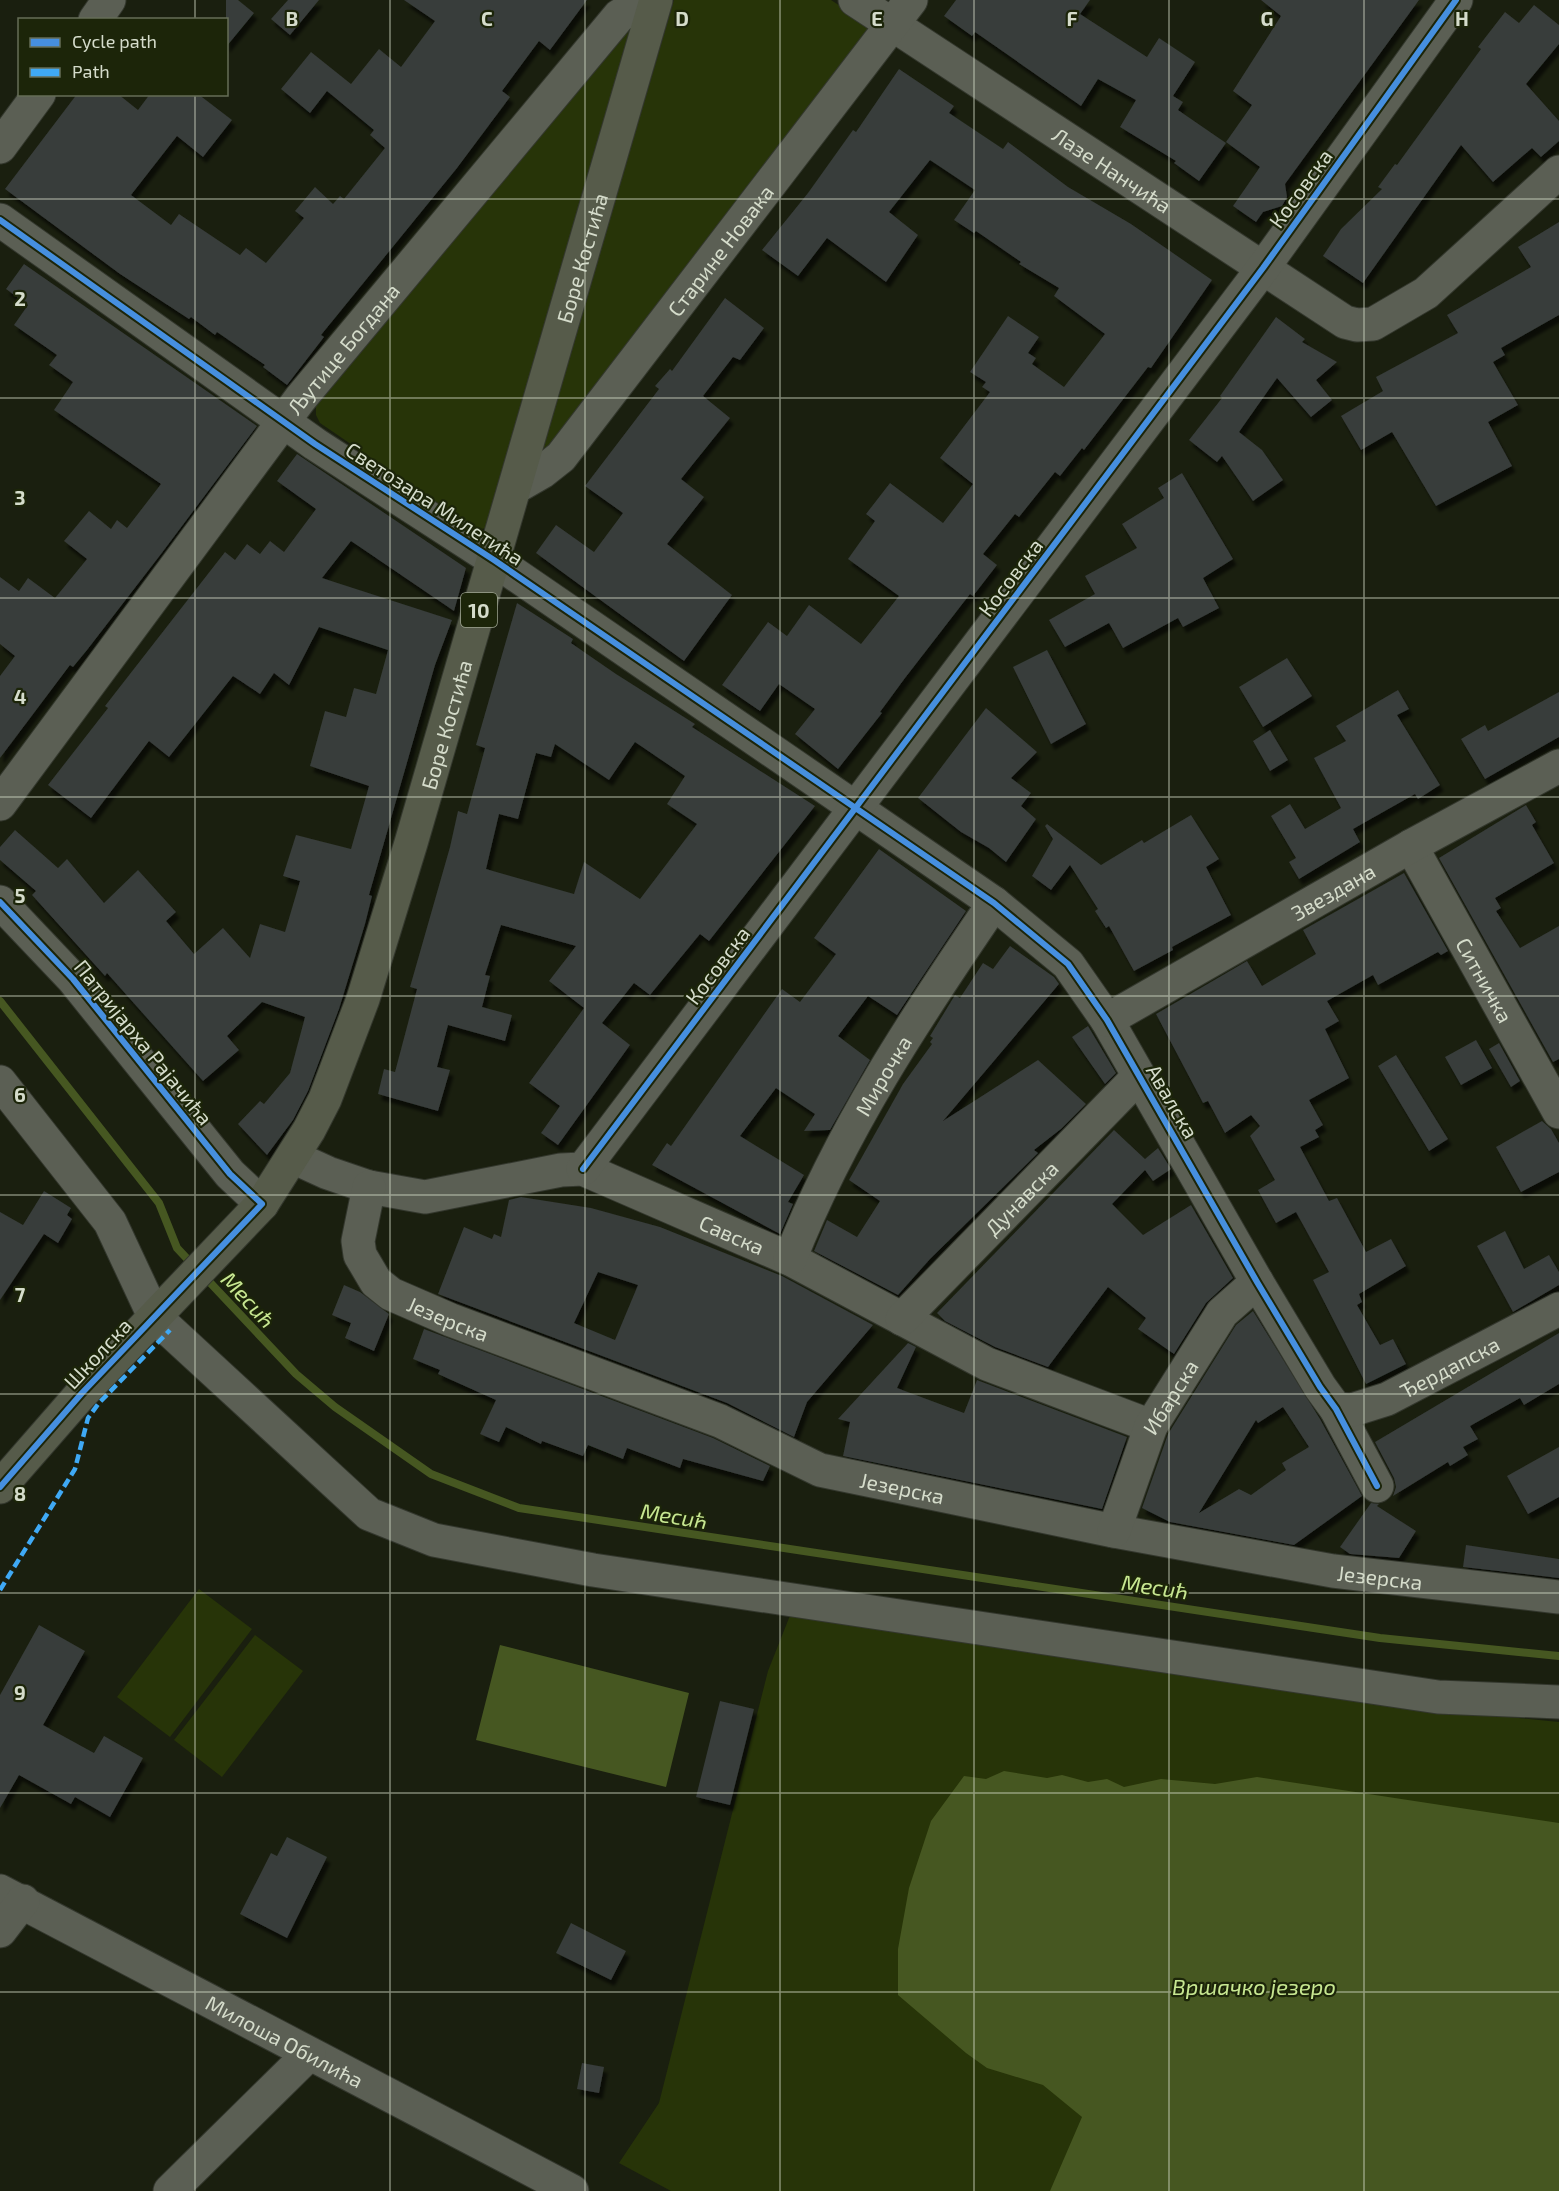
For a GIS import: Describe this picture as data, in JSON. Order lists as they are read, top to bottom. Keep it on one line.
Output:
{"streets":{"main road":["Боре Костића","10","Школска"],"street":["Лазе Нанчића","Косовска","Старине Новака","Љутице Богдана","Светозара Милетића","Звездана","Ситничка","Патријарха Рајачића","Мирочка","Авалска","Дунавска","Савска","Језерска","Ђердапска","Ибарска","Милоша Обилића"]},"crossings":[["Лазе Нанчића","Косовска"],["Лазе Нанчића","Старине Новака"],["Косовска","Светозара Милетића"],["Косовска","Авалска"],["Косовска","Савска"],["Старине Новака","Боре Костића"],["Боре Костића","Светозара Милетића"],["Боре Костића","Патријарха Рајачића"],["Боре Костића","Савска"],["Боре Костића","Школска"],["Љутице Богдана","Светозара Милетића"],["Светозара Милетића","Авалска"],["Звездана","Ситничка"],["Звездана","Авалска"],["Мирочка","Авалска"],["Мирочка","Савска"],["Авалска","Дунавска"],["Авалска","Ђердапска"],["Авалска","Ибарска"],["Дунавска","Савска"],["Савска","Језерска"],["Савска","Ибарска"],["Језерска","Ибарска"]],"water":["Месић","Вршачко језеро"],"legend":["Cycle path","Path"],"grid":{"columns":["B","C","D","E","F","G","H"],"rows":["2","3","4","5","6","7","8","9"]}}
